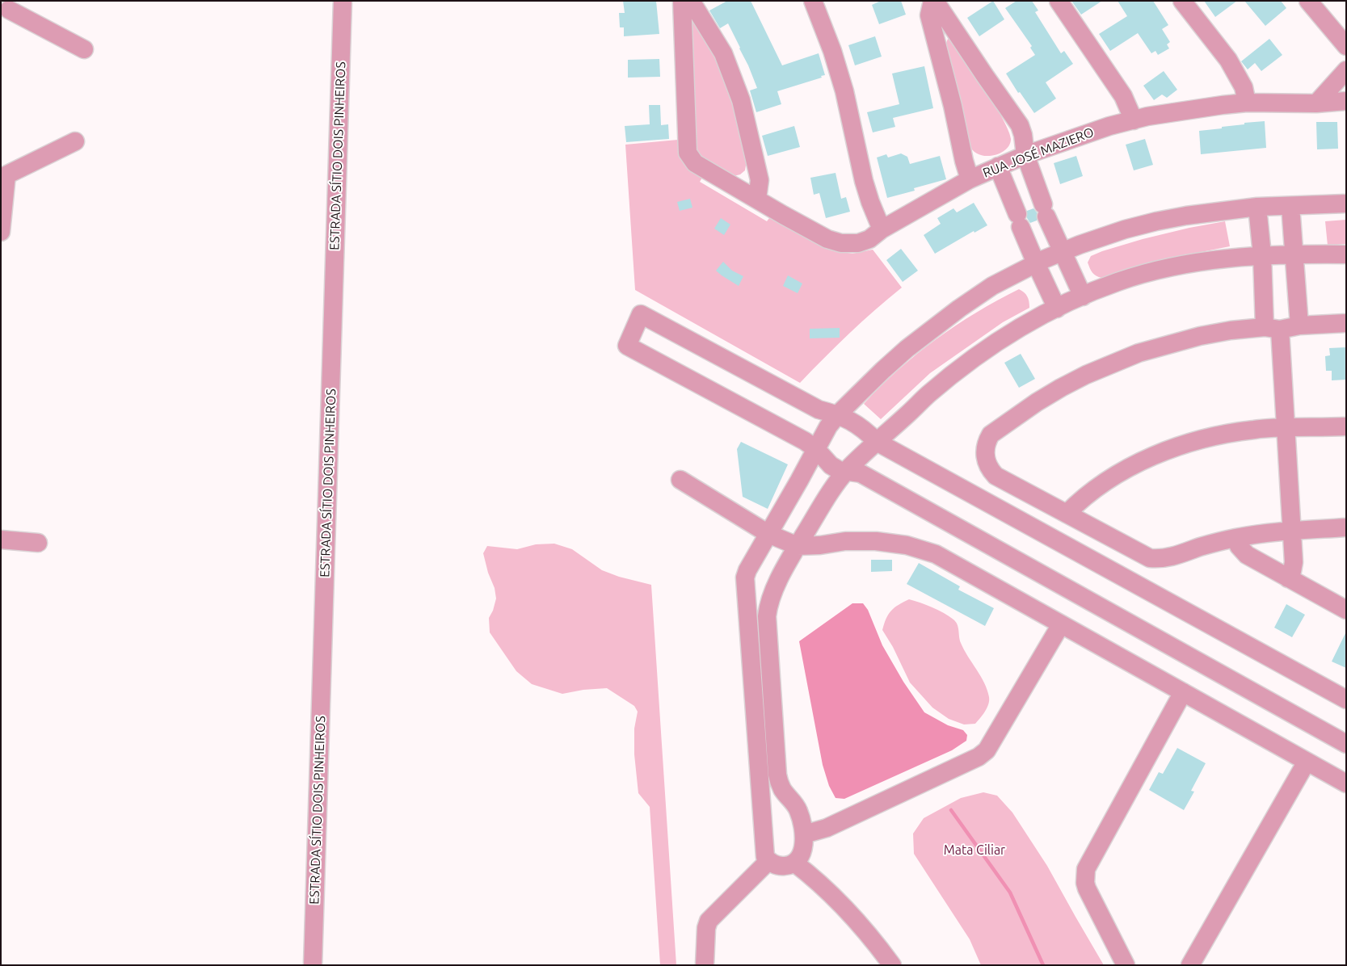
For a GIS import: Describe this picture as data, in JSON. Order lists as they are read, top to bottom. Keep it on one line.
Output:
{"streets":{"street":["RUA JOSÉ MAZIERO","ESTRADA SÍTIO DOIS PINHEIROS"]},"parks":["Mata Ciliar"]}
